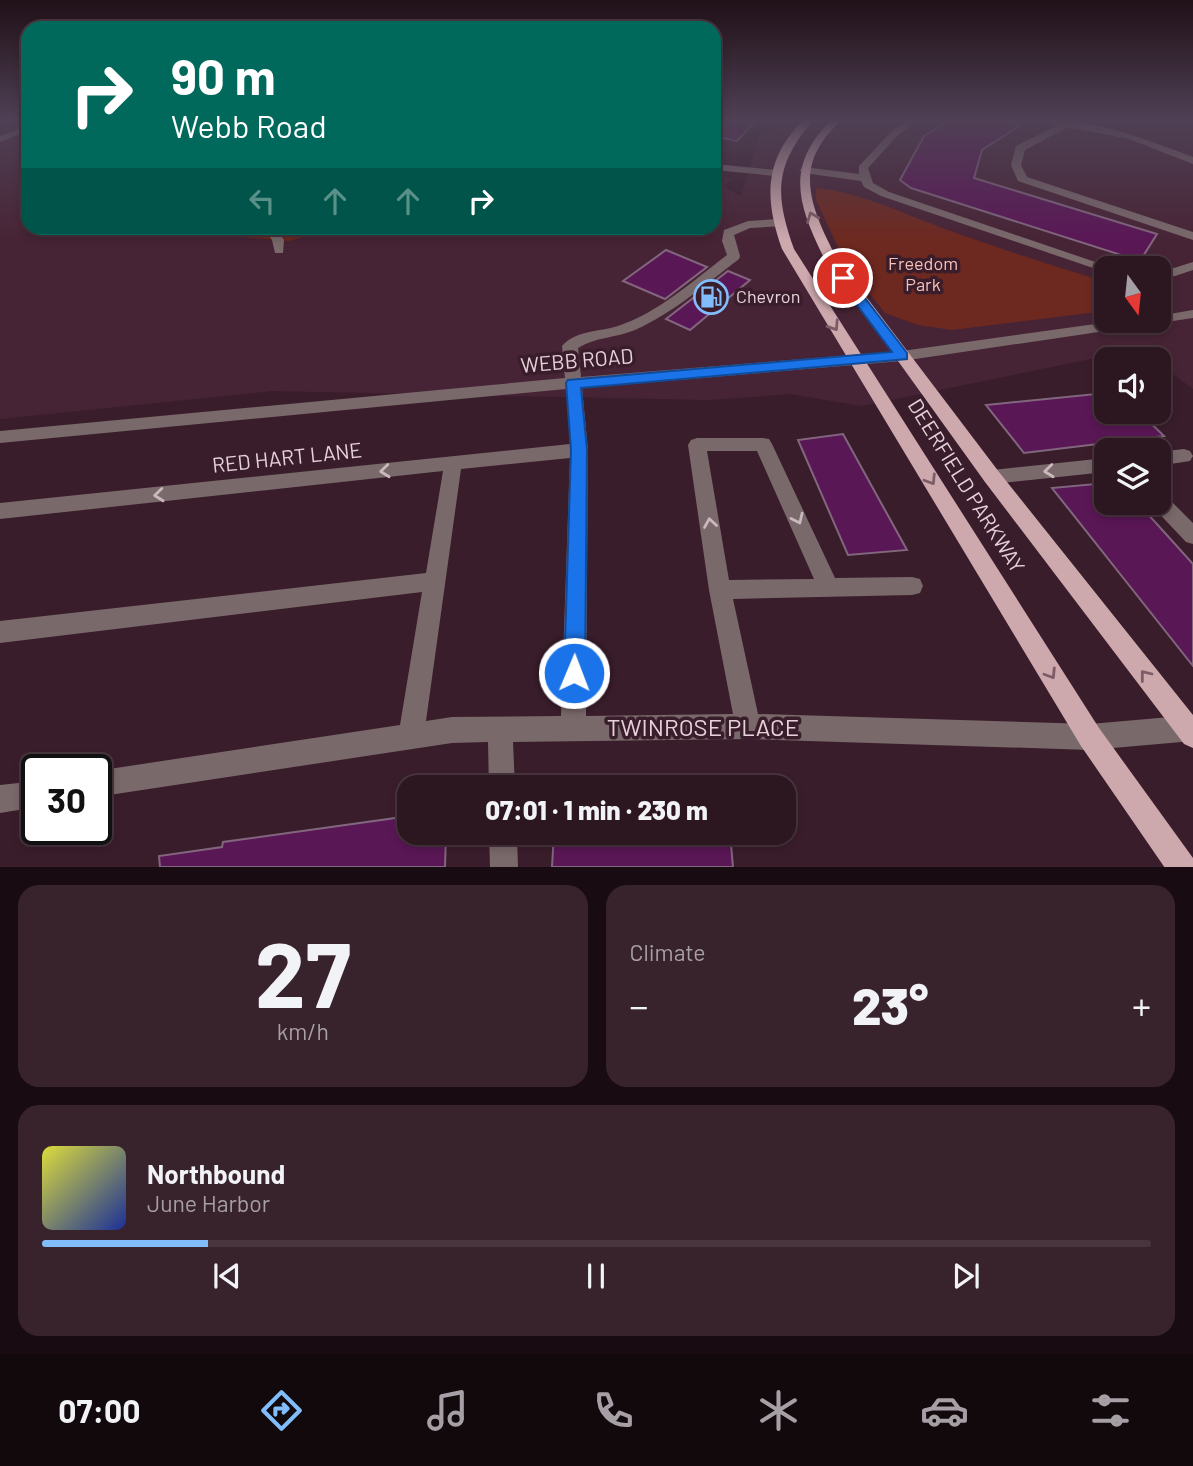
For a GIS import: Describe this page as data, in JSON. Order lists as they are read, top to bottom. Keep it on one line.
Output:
{"streets":{"main road":["DEERFIELD PARKWAY"],"street":["WEBB ROAD","RED HART LANE","TWINROSE PLACE"]},"crossings":[["WEBB ROAD","DEERFIELD PARKWAY"],["DEERFIELD PARKWAY","TWINROSE PLACE"]],"parks":["Freedom Park"],"places":{"fuel station":["Chevron"]},"north":"bottom","page":{"turn":["90 m","Webb Road"],"limit":"30","trip":"07:01 · 1 min · 230 m","tile":[["27","km/h"],"Climate"],"heat":["−","23°","+"],"song":["Northbound","June Harbor"],"tabs":"07:00"}}
